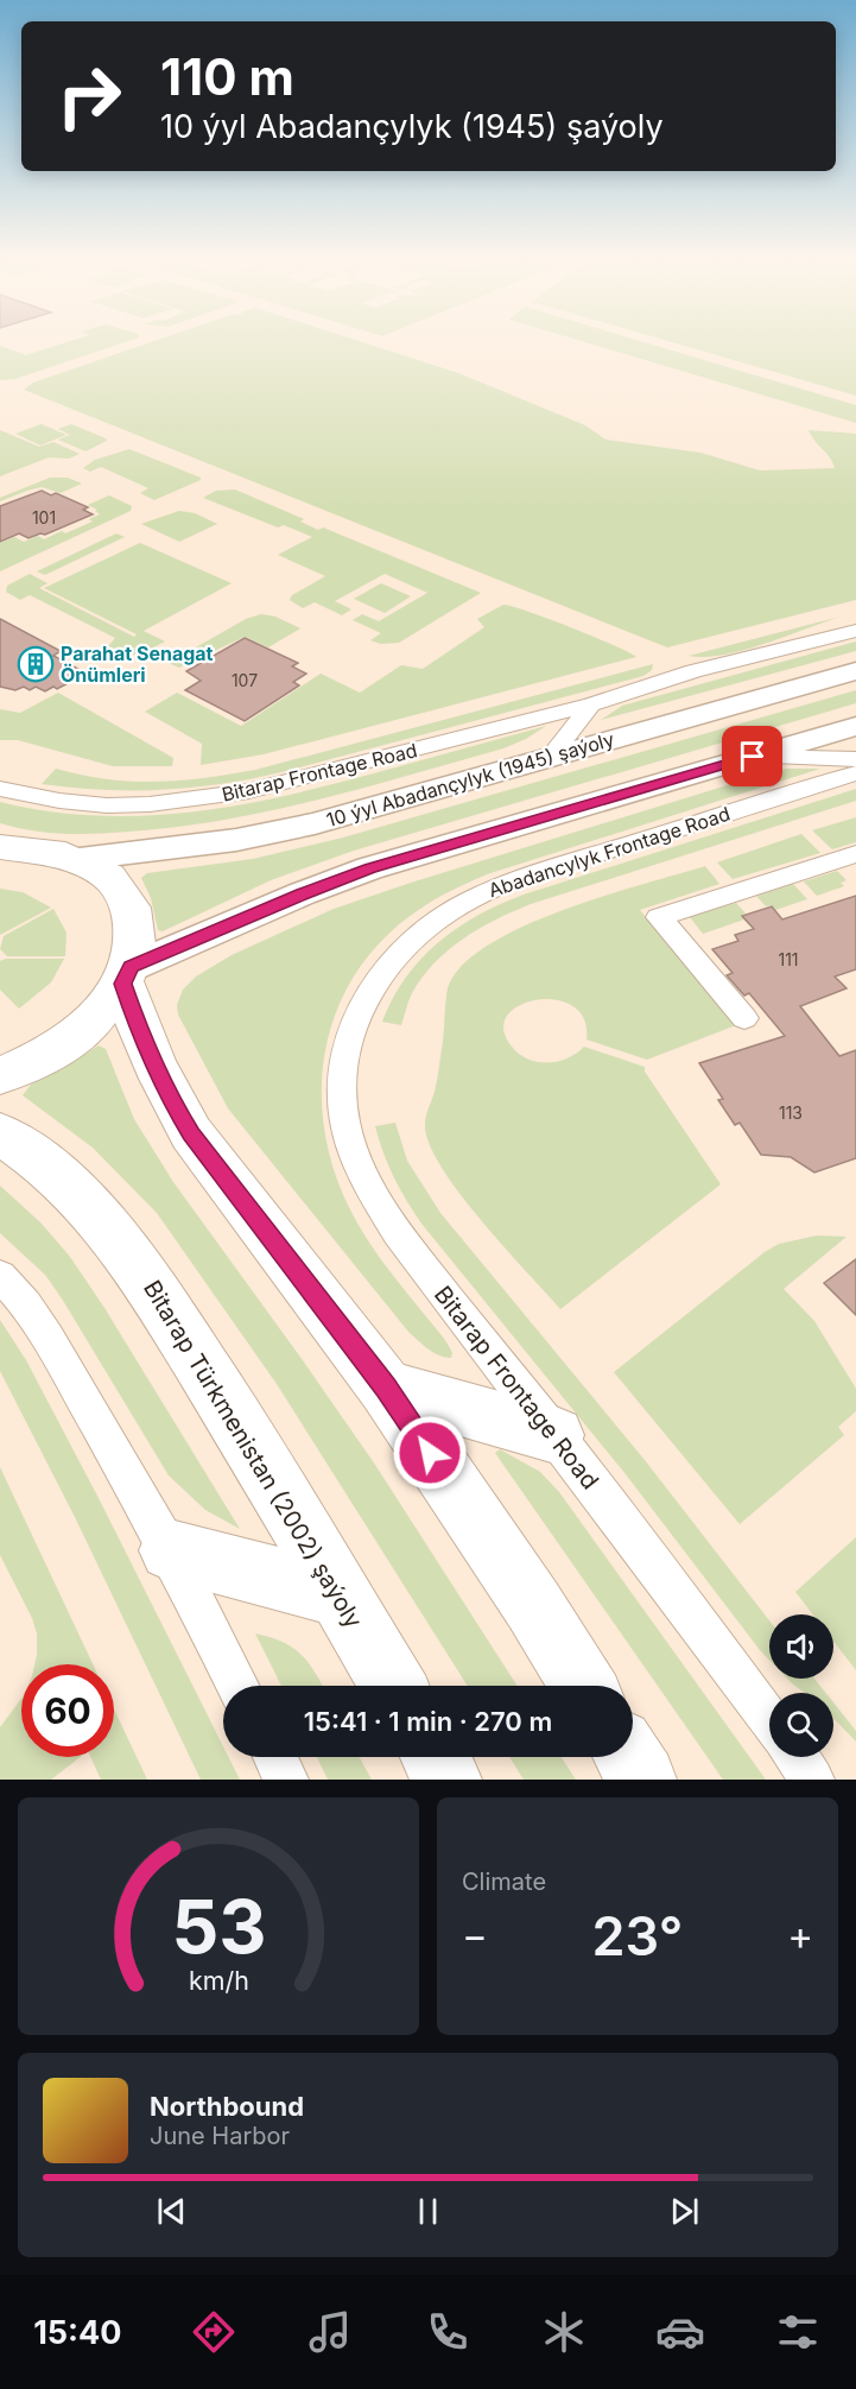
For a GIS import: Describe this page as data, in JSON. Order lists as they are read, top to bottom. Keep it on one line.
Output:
{"streets":{"main road":["10 ýyl Abadançylyk (1945) şaýoly","Bitarap Türkmenistan (2002) şaýoly"],"street":["Bitarap Frontage Road","Abadancylyk Frontage Road"]},"crossings":[["Bitarap Frontage Road","Abadancylyk Frontage Road"]],"places":{"building":["Parahat Senagat Önümleri"]},"house_numbers":["101","107","111","113"],"page":{"turn":["110 m","10 ýyl Abadançylyk (1945) şaýoly"],"limit":"60","trip":"15:41 · 1 min · 270 m","tile":"Climate","heat":["−","23°","+"],"song":["Northbound","June Harbor"],"tabs":"15:40","gauge":["53","km/h"]}}
